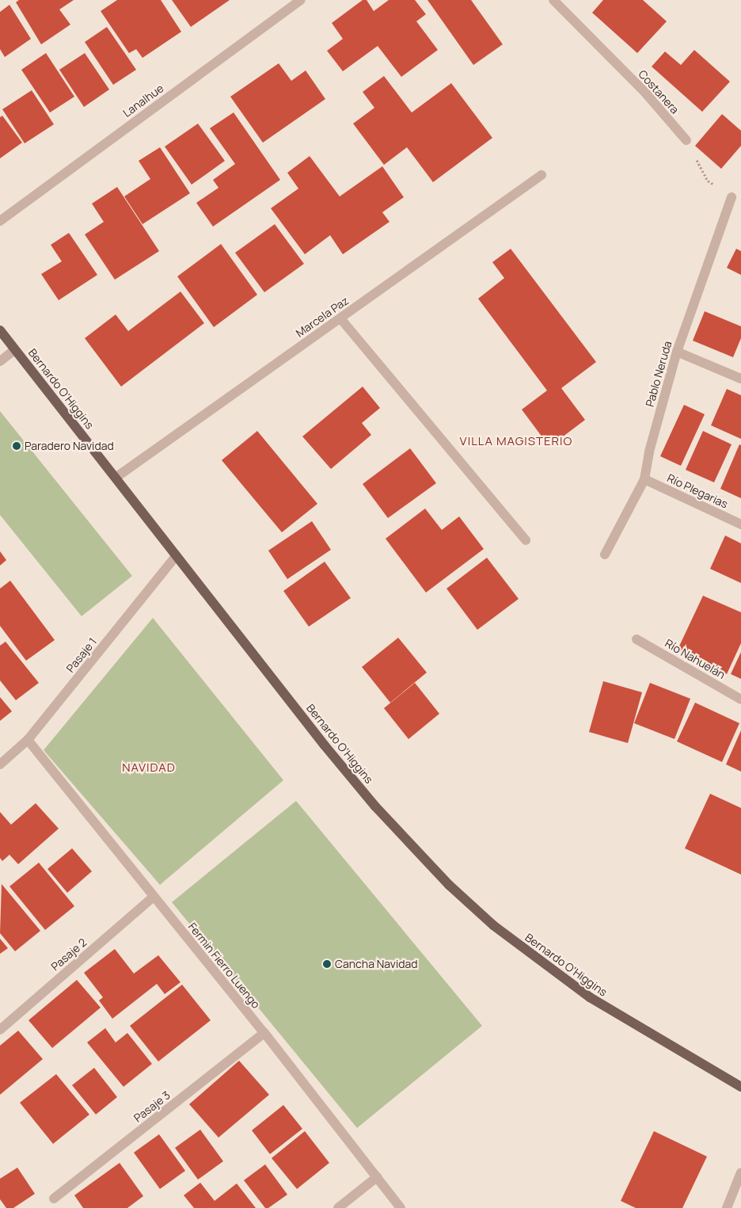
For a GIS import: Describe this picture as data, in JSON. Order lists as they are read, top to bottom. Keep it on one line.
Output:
{"streets":{"main road":["Bernardo O'Higgins"],"street":["Costanera","Lanalhue","Marcela Paz","Pablo Neruda","Río Plegarias","Pasaje 1","Río Nahuelán","Pasaje 2","Fermin Fierro Luengo","Pasaje 3"]},"crossings":[["Marcela Paz","Bernardo O'Higgins"],["Pablo Neruda","Río Plegarias"],["Bernardo O'Higgins","Pasaje 1"],["Pasaje 1","Fermin Fierro Luengo"],["Pasaje 2","Fermin Fierro Luengo"],["Fermin Fierro Luengo","Pasaje 3"]],"districts":["VILLA MAGISTERIO","NAVIDAD"],"places":["Paradero Navidad","Cancha Navidad"]}
